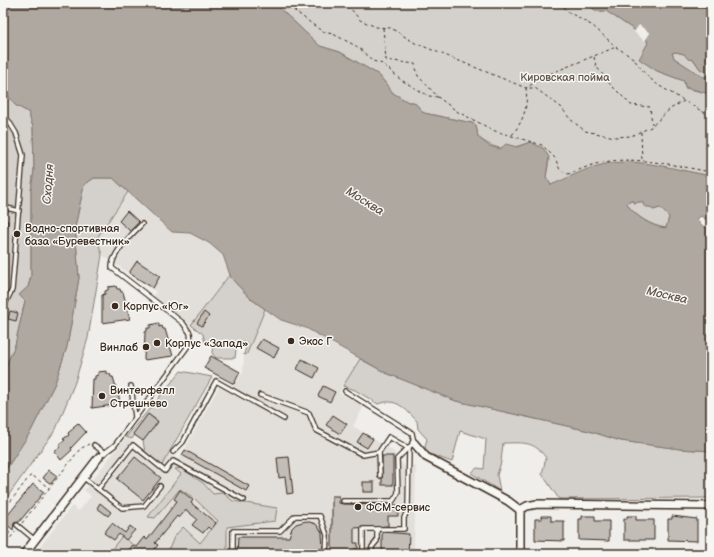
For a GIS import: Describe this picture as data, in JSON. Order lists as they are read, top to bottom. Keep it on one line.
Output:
{"water":["Сходня","Москва"],"parks":["Кировская пойма"],"places":["Водно-спортивная база «Буревестник»","Корпус «Юг»","Экос Г","Корпус «Запад»","Винлаб","Винтерфелл Стрешнево","ФСМ-сервис"]}
